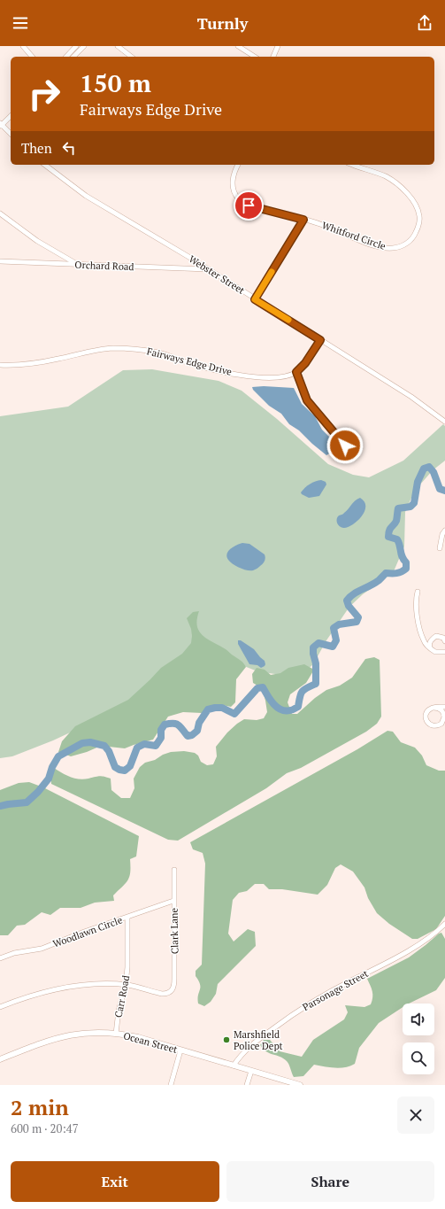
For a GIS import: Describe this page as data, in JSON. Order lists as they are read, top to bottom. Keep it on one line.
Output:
{"streets":{"main road":["Ocean Street"],"street":["Whitford Circle","Orchard Road","Webster Street","Fairways Edge Drive","Clark Lane","Woodlawn Circle","Parsonage Street","Carr Road"]},"crossings":[["Orchard Road","Webster Street"],["Clark Lane","Woodlawn Circle"],["Clark Lane","Carr Road"],["Woodlawn Circle","Carr Road"],["Parsonage Street","Ocean Street"],["Carr Road","Ocean Street"]],"places":["Marshfield Police Dept"],"page":{"header":"Turnly","turn":["150 m","Fairways Edge Drive"],"then":"Then","heading":["2 min","600 m · 20:47"],"buttons":["Exit","Share"]}}
